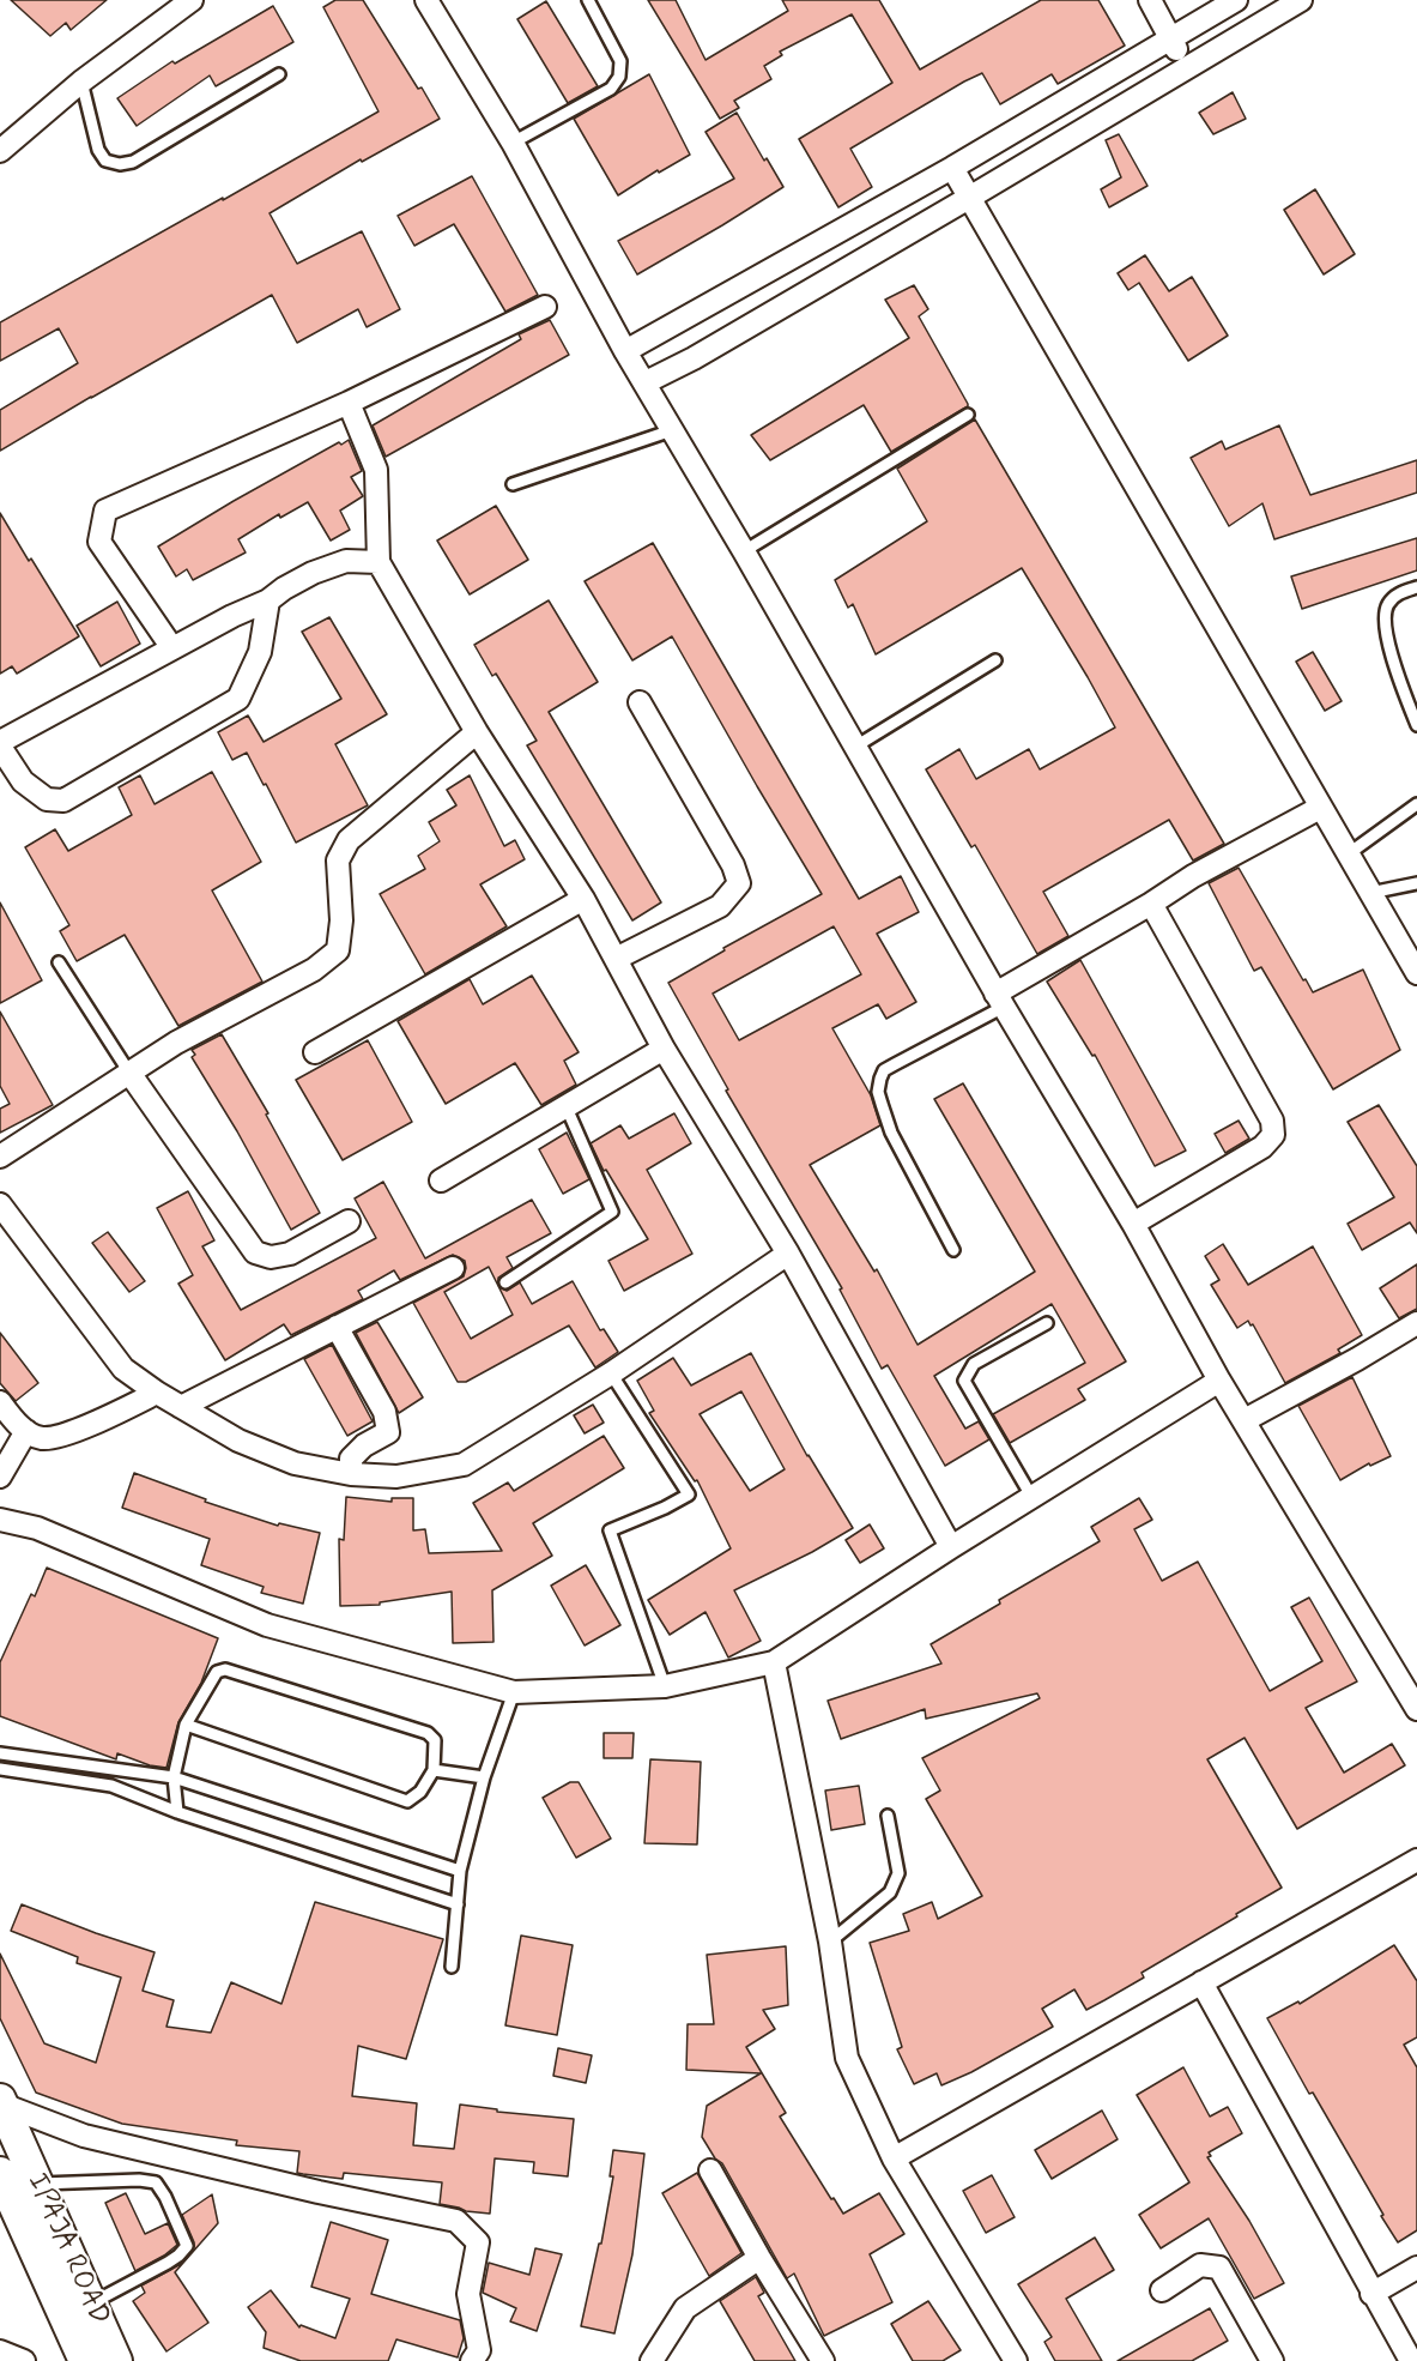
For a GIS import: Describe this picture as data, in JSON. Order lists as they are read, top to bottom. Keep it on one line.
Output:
{"streets":{"main road":["IPAJA ROAD"]}}
